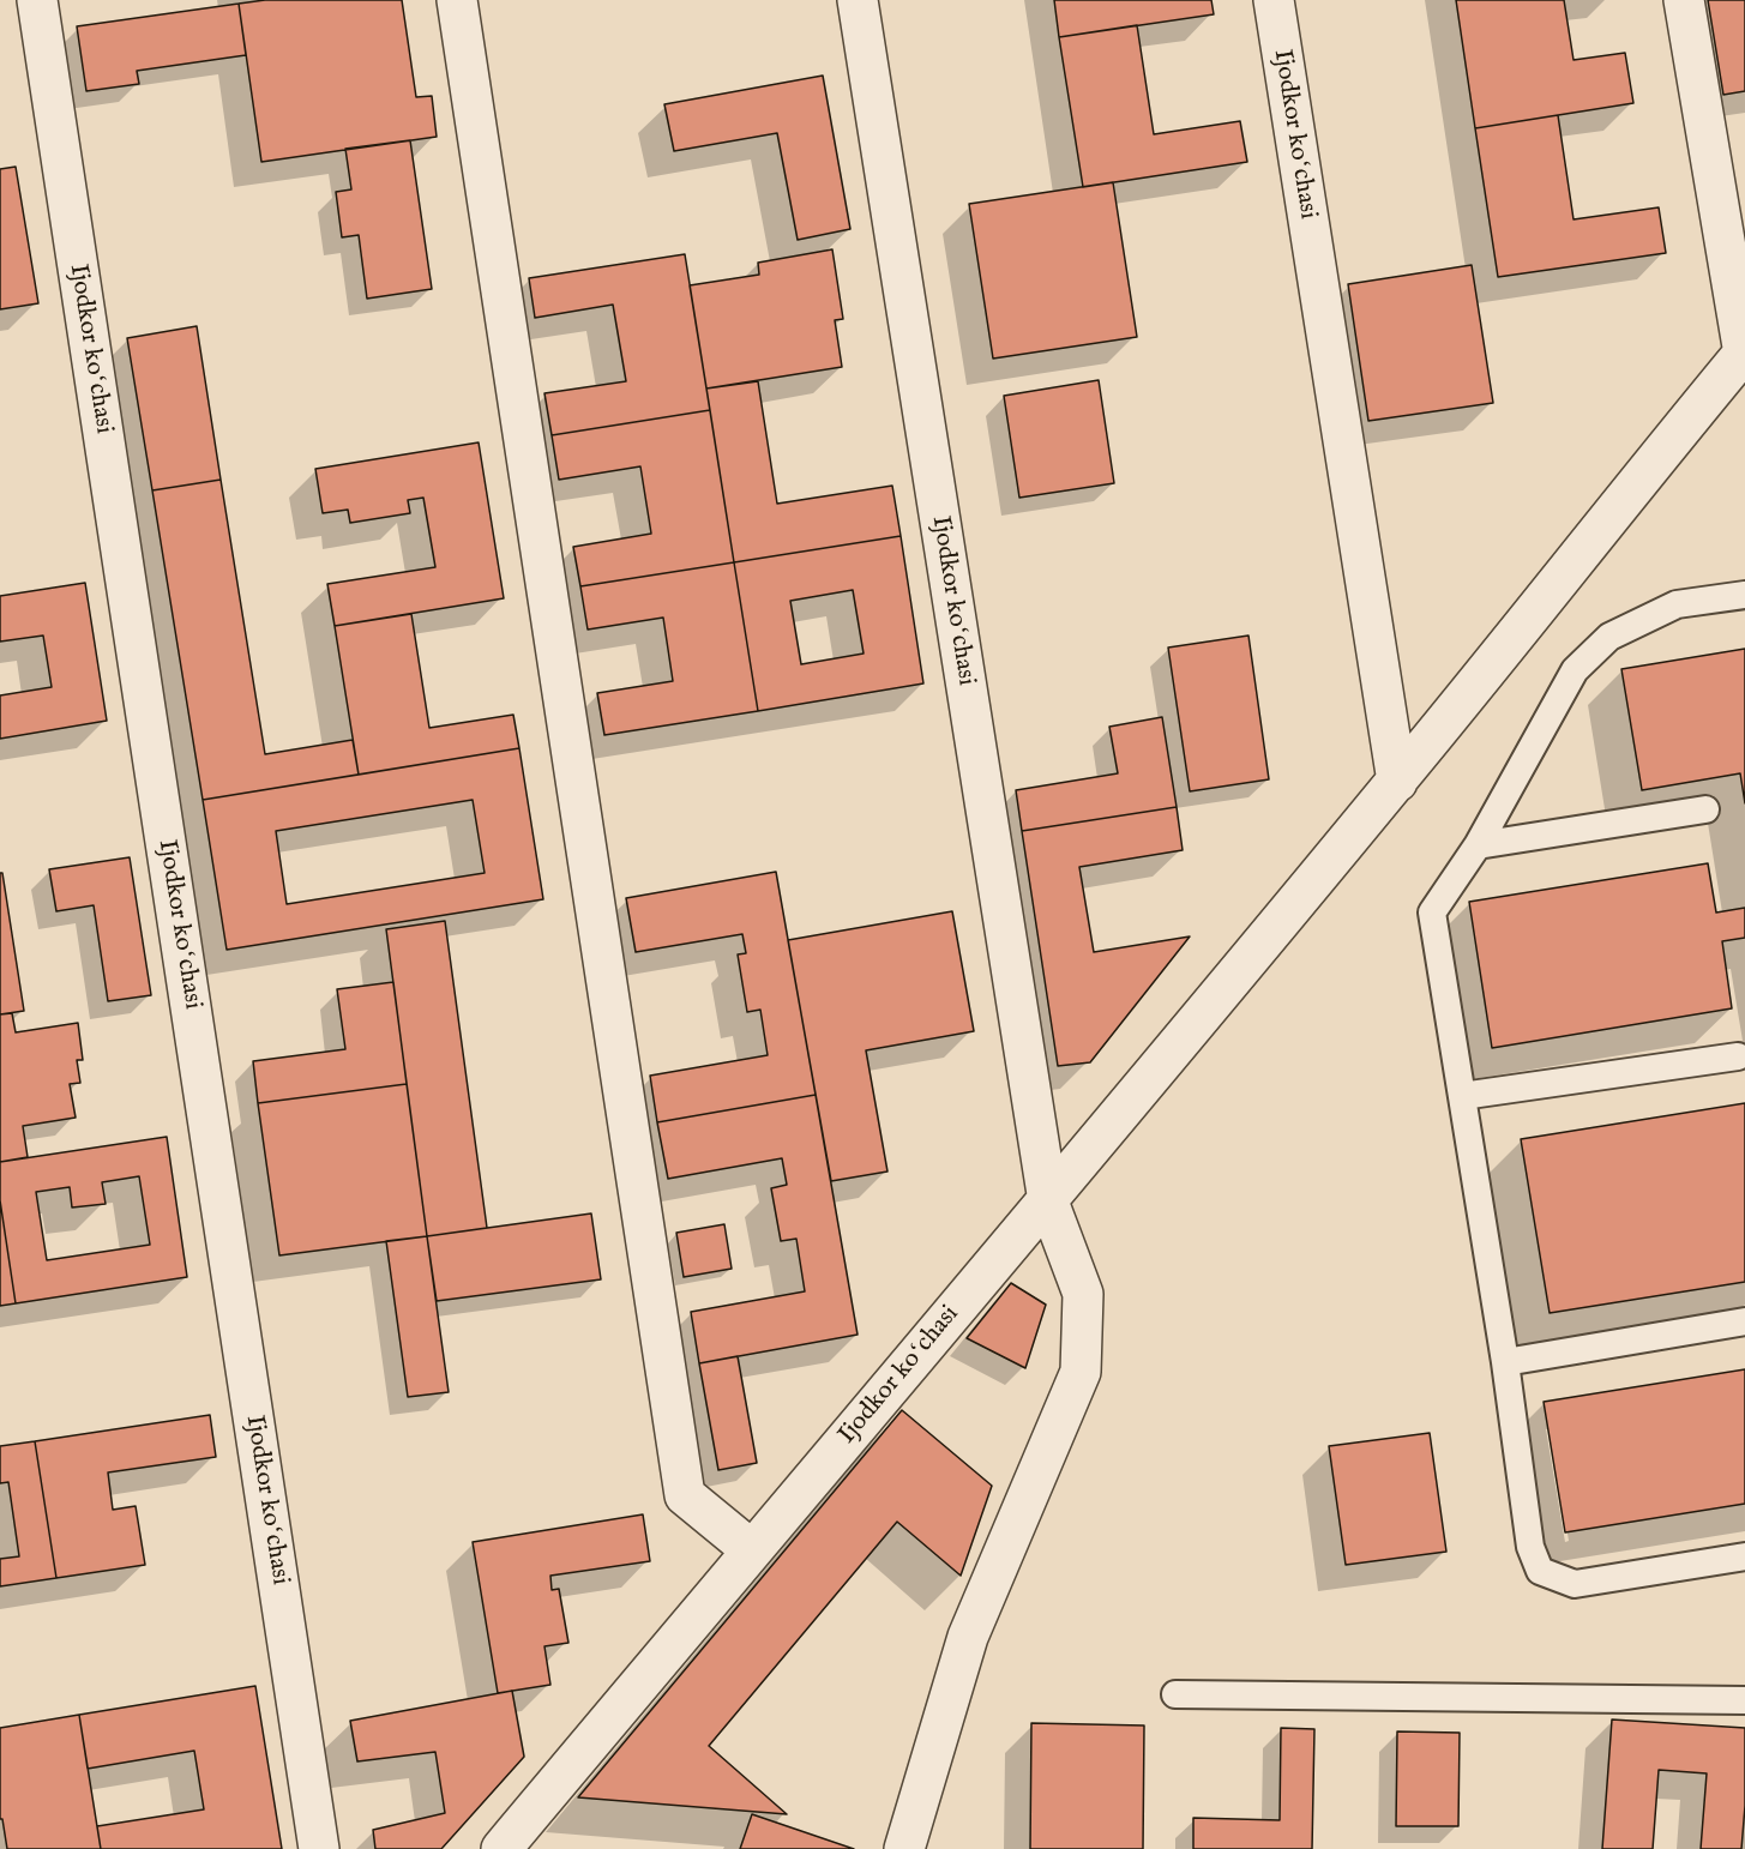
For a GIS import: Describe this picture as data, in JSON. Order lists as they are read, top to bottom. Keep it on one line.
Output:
{"streets":{"street":["Ijodkor koʻchasi"]}}
